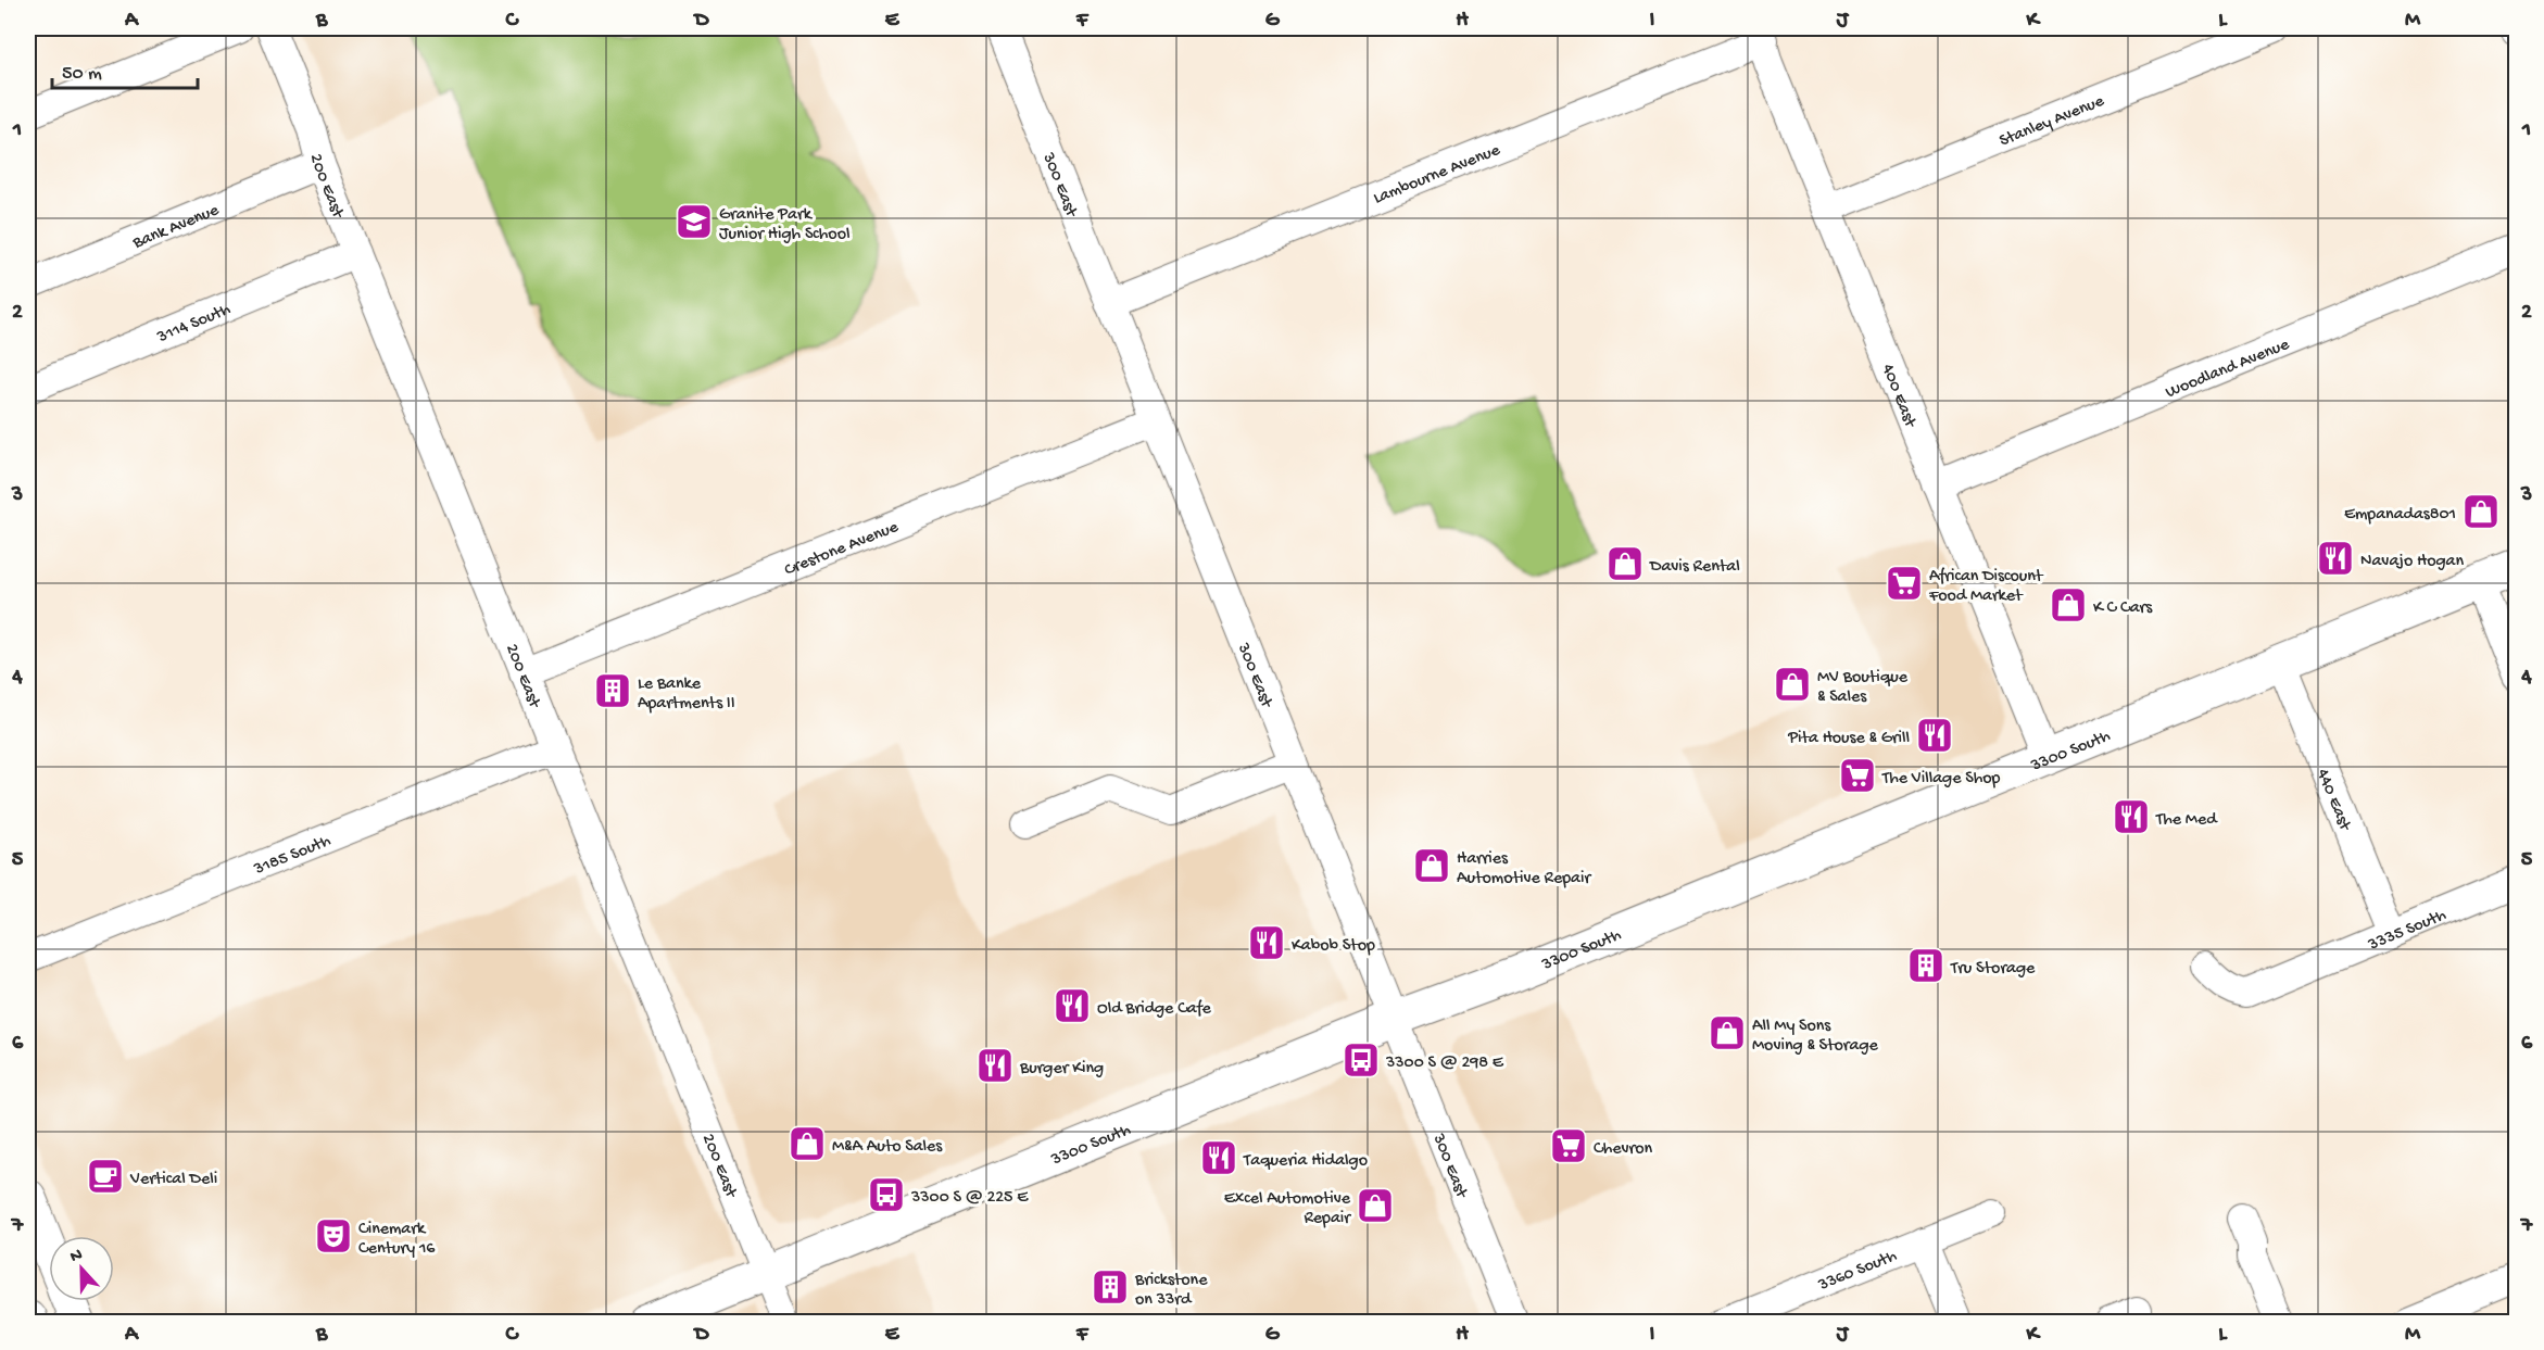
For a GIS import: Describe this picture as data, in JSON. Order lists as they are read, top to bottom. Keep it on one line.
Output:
{"streets":{"main road":["3300 South"],"street":["Stanley Avenue","Lambourne Avenue","300 East","200 East","Bank Avenue","3114 South","Woodland Avenue","400 East","Crestone Avenue","440 East","3185 South","3335 South","3360 South"]},"crossings":[["Stanley Avenue","400 East"],["Lambourne Avenue","300 East"],["Lambourne Avenue","400 East"],["300 East","Crestone Avenue"],["300 East","3300 South"],["200 East","Bank Avenue"],["200 East","3114 South"],["200 East","Crestone Avenue"],["200 East","3300 South"],["200 East","3185 South"],["Woodland Avenue","400 East"],["400 East","3300 South"],["3300 South","440 East"],["440 East","3335 South"]],"places":{"school or university":["Granite Park Junior High School"],"shop":["Empanadas801","Davis Rental","K C Cars","MV Boutique & Sales","Harries Automotive Repair","All My Sons Moving & Storage","M&A Auto Sales","Excel Automotive Repair"],"restaurant":["Navajo Hogan","Pita House & Grill","The Med","Kabob Stop","Old Bridge Cafe","Burger King","Taqueria Hidalgo"],"supermarket":["African Discount Food Market","The Village Shop","Chevron"],"building":["Le Banke Apartments II","Tru Storage","Brickstone on 33rd"],"bus stop":["3300 S @ 298 E","3300 S @ 225 E"],"cafe":["Vertical Deli"],"theatre":["Cinemark Century 16"]},"scale_bar":"50 m","north":"top","grid":{"columns":["A","B","C","D","E","F","G","H","I","J","K","L","M"],"rows":["1","2","3","4","5","6","7"]}}
